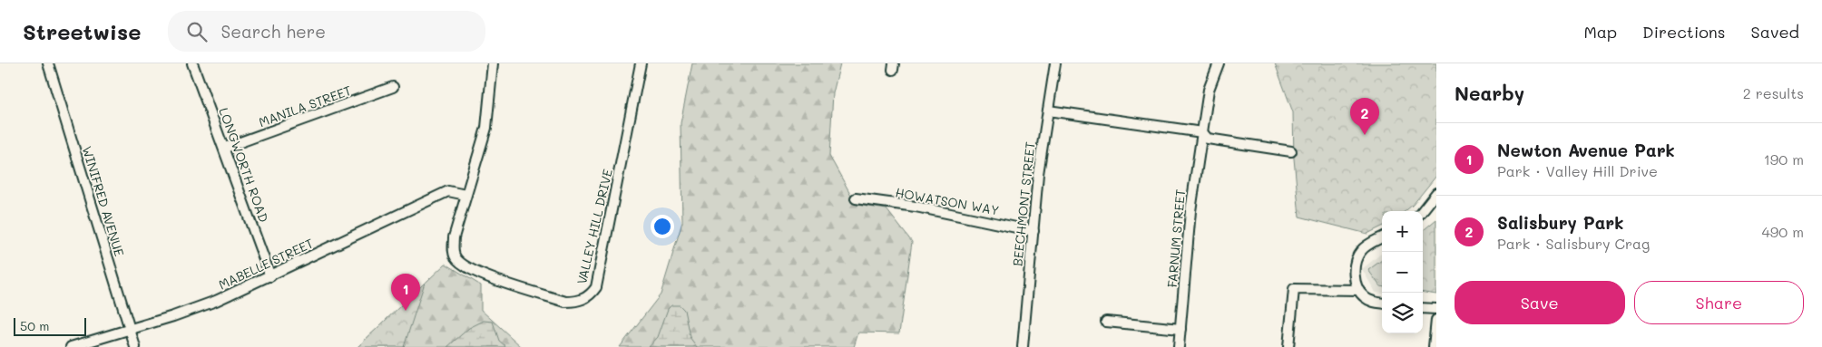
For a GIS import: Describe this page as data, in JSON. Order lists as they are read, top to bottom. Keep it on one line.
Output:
{"streets":{"street":["MANILA STREET","LONGWORTH ROAD","WINIFRED AVENUE","HOWATSON WAY","BEECHMONT STREET","VALLEY HILL DRIVE","FARNUM STREET","MABELLE STREET"]},"crossings":[["MANILA STREET","LONGWORTH ROAD"],["LONGWORTH ROAD","MABELLE STREET"],["WINIFRED AVENUE","MABELLE STREET"],["HOWATSON WAY","BEECHMONT STREET"],["VALLEY HILL DRIVE","MABELLE STREET"]],"scale_bar":"50 m","page":{"header":"Streetwise","search":"Search here","nav":["Map","Directions","Saved"],"heading":["Nearby","2 results"],"pins":["2","1"],"list":[{"mark":"1","name":"Newton Avenue Park","note":"Park · Valley Hill Drive","value":"190 m"},{"mark":"2","name":"Salisbury Park","note":"Park · Salisbury Crag","value":"490 m"}],"map_buttons":["+","−"],"buttons":["Save","Share"],"scale":"50 m"}}
